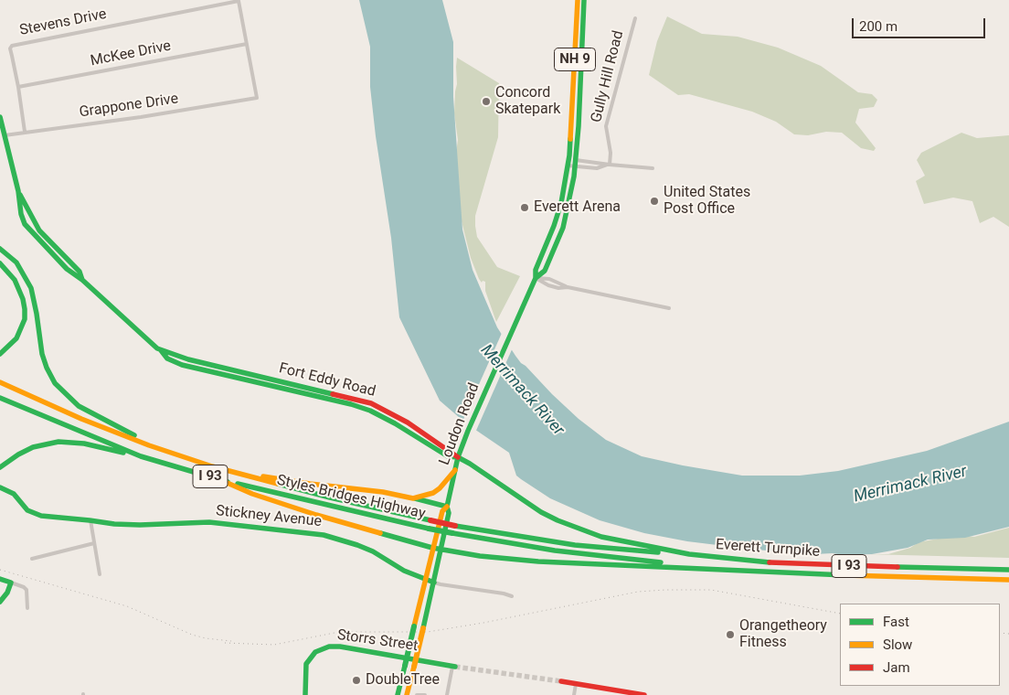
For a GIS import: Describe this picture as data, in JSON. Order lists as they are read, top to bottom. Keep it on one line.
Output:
{"streets":{"main road":["NH 9","Fort Eddy Road","Loudon Road","I 93","Styles Bridges Highway","Stickney Avenue","Everett Turnpike","Storrs Street"],"street":["Stevens Drive","McKee Drive","Gully Hill Road","Grappone Drive"]},"crossings":[["Stevens Drive","McKee Drive"],["Stevens Drive","Grappone Drive"],["Grappone Drive","Fort Eddy Road"],["Fort Eddy Road","Loudon Road"],["Fort Eddy Road","Styles Bridges Highway"],["Fort Eddy Road","Everett Turnpike"],["Loudon Road","Stickney Avenue"],["Styles Bridges Highway","Everett Turnpike"]],"water":["Merrimack River"],"places":["Concord Skatepark","United States Post Office","Everett Arena","Orangetheory Fitness","DoubleTree"],"legend":["Fast","Slow","Jam"],"scale_bar":"200 m"}
